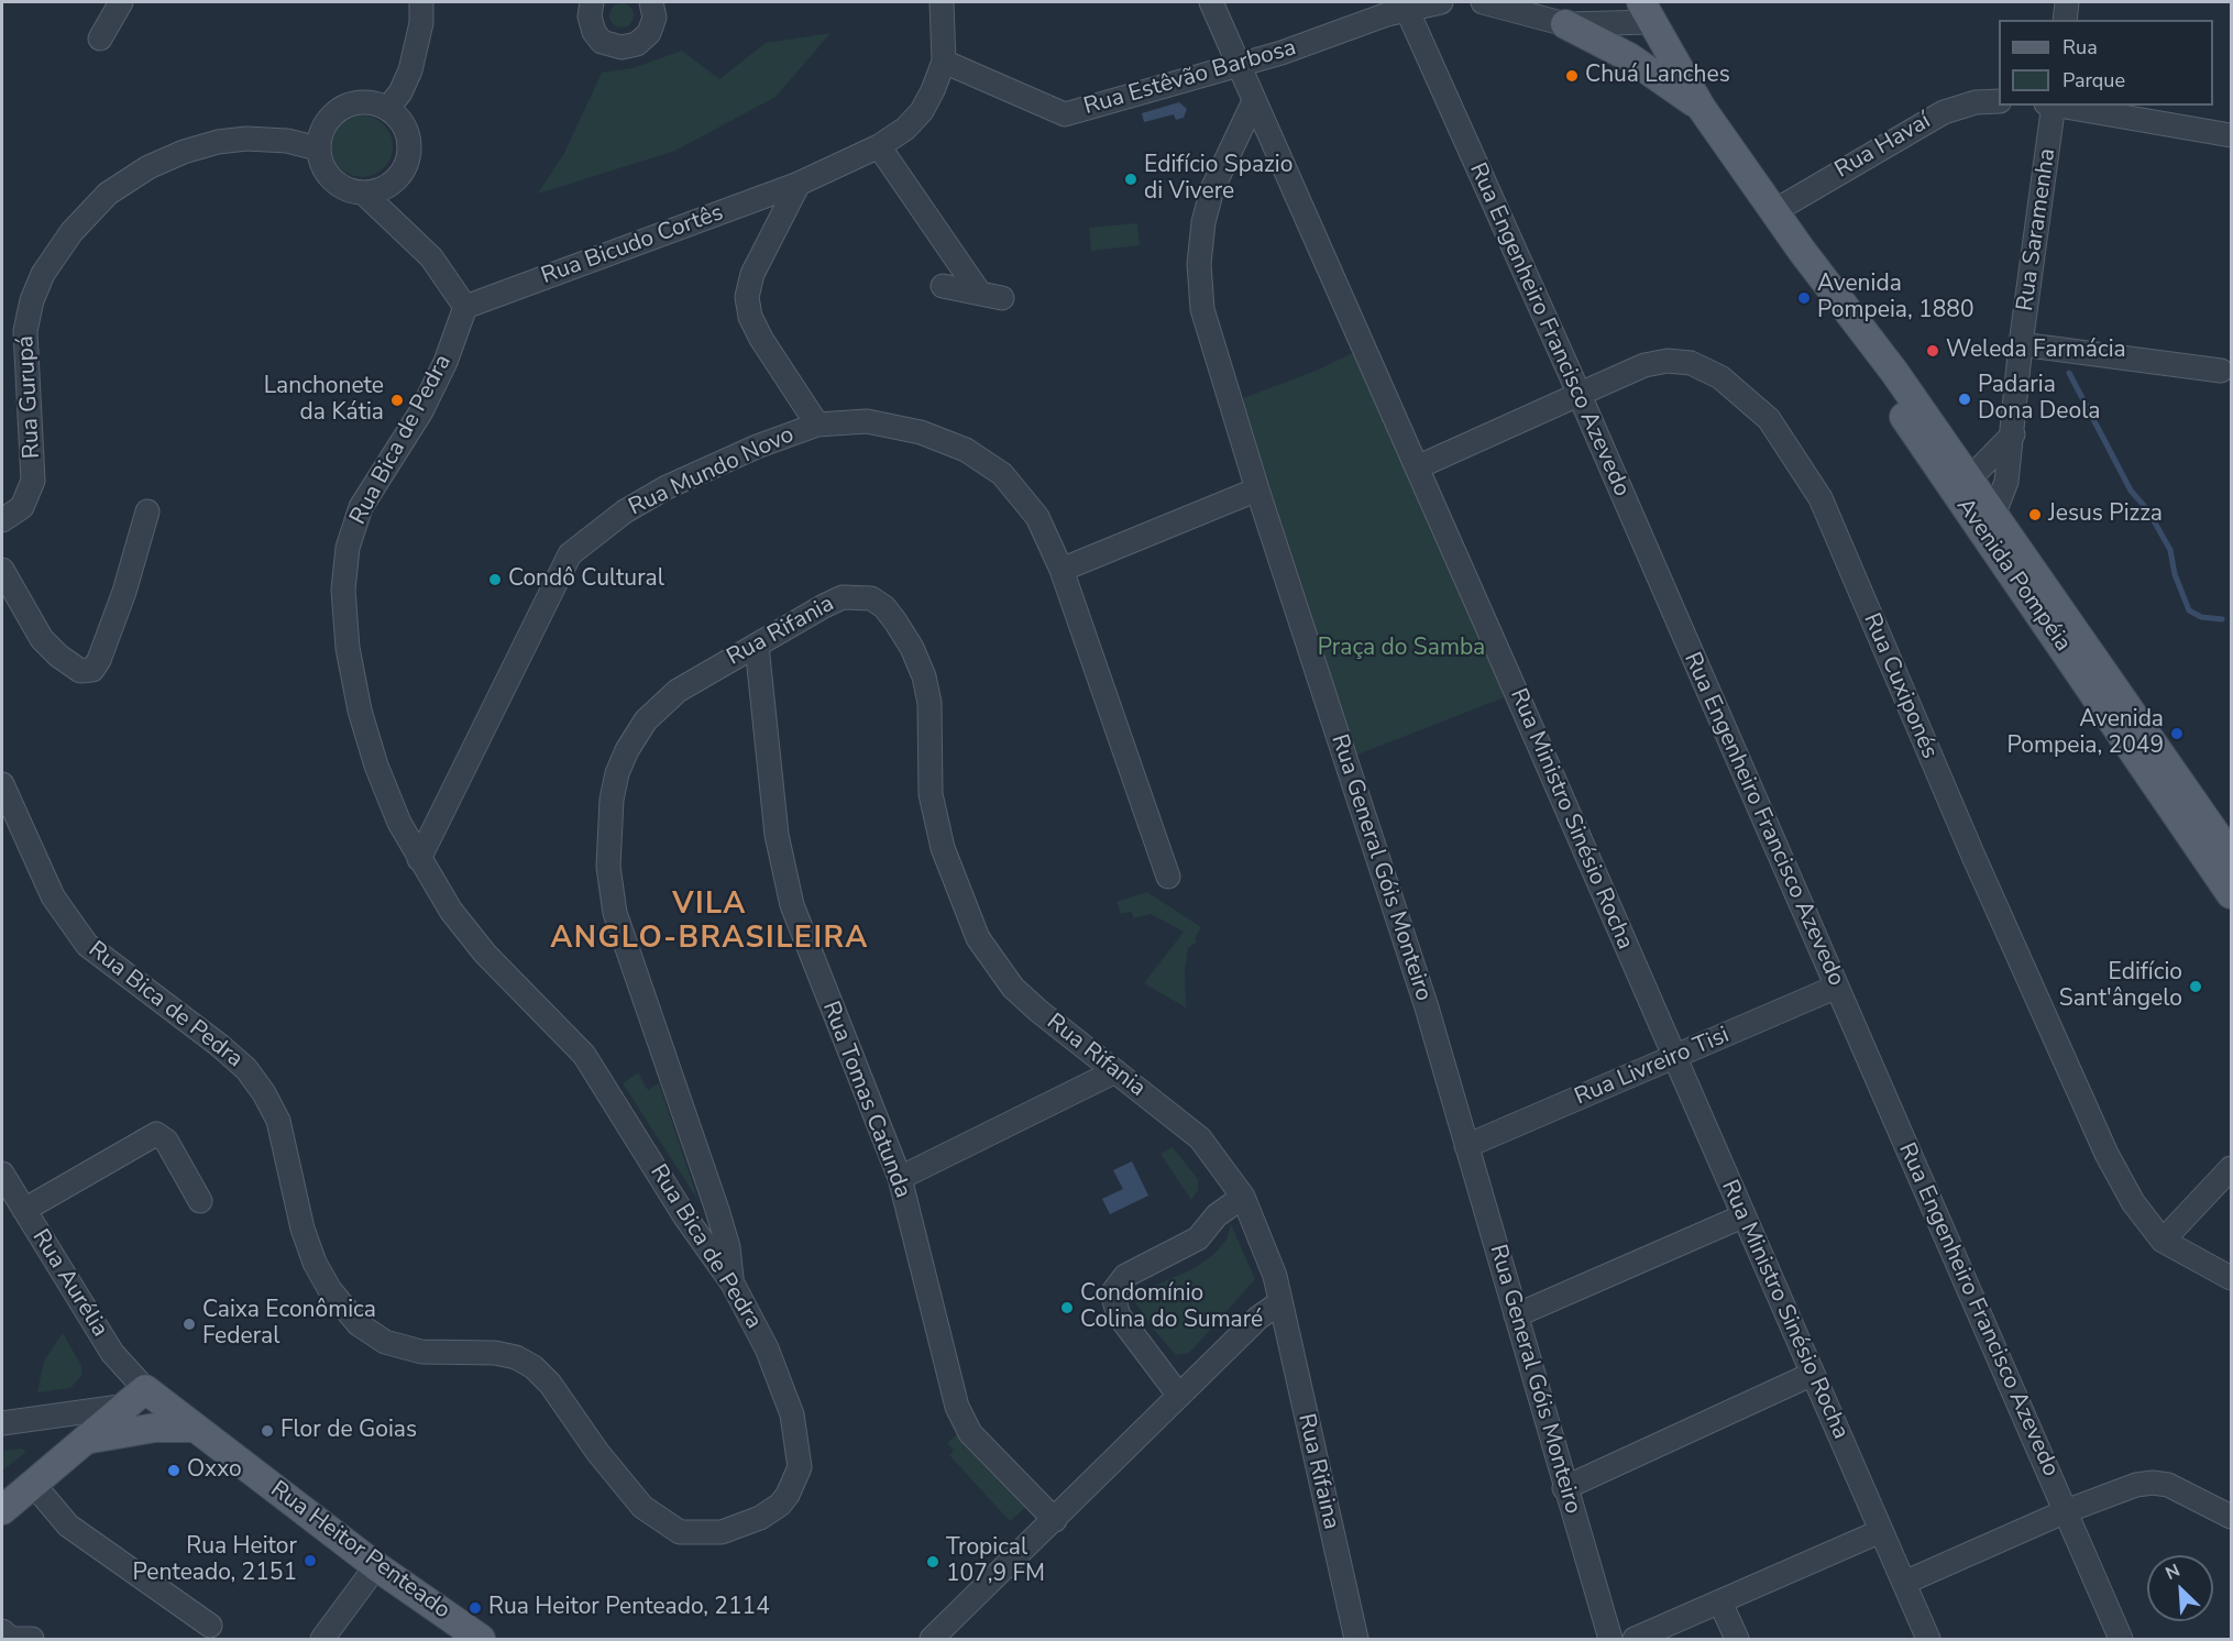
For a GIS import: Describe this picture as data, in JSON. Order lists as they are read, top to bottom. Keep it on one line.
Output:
{"streets":{"main road":["Avenida Pompéia","Rua Heitor Penteado"],"street":["Rua Estêvão Barbosa","Rua Havaí","Rua Saramenha","Rua Bicudo Cortês","Rua Engenheiro Francisco Azevedo","Rua Gurupá","Rua Bica de Pedra","Rua Mundo Novo","Rua Rifania","Rua Cuxiponés","Rua Ministro Sinésio Rocha","Rua General Góis Monteiro","Rua Livreiro Tisi","Rua Tomas Catunda","Rua Aurélia","Rua Rifaina"]},"crossings":[["Rua Estêvão Barbosa","Rua Bicudo Cortês"],["Rua Estêvão Barbosa","Rua Engenheiro Francisco Azevedo"],["Rua Estêvão Barbosa","Rua Ministro Sinésio Rocha"],["Rua Havaí","Avenida Pompéia"],["Rua Saramenha","Avenida Pompéia"],["Rua Bicudo Cortês","Rua Bica de Pedra"],["Rua Engenheiro Francisco Azevedo","Rua Cuxiponés"],["Rua Engenheiro Francisco Azevedo","Rua Livreiro Tisi"],["Rua Bica de Pedra","Rua Mundo Novo"],["Rua Bica de Pedra","Rua Rifania"],["Rua Rifania","Rua Tomas Catunda"],["Rua Rifania","Rua Rifaina"],["Rua Cuxiponés","Rua Ministro Sinésio Rocha"],["Rua Ministro Sinésio Rocha","Rua General Góis Monteiro"],["Rua Ministro Sinésio Rocha","Rua Livreiro Tisi"],["Rua General Góis Monteiro","Rua Livreiro Tisi"],["Rua Aurélia","Rua Heitor Penteado"]],"districts":["VILA ANGLO-BRASILEIRA"],"parks":["Praça do Samba"],"places":["Chuá Lanches","Edifício Spazio di Vivere","Avenida Pompeia, 1880","Weleda Farmácia","Padaria Dona Deola","Lanchonete da Kátia","Jesus Pizza","Condô Cultural","Avenida Pompeia, 2049","Edifício Sant'ângelo","Condomínio Colina do Sumaré","Caixa Econômica Federal","Flor de Goias","Oxxo","Rua Heitor Penteado, 2151","Tropical 107,9 FM","Rua Heitor Penteado, 2114"],"legend":["Rua","Parque"],"north":"top left"}
